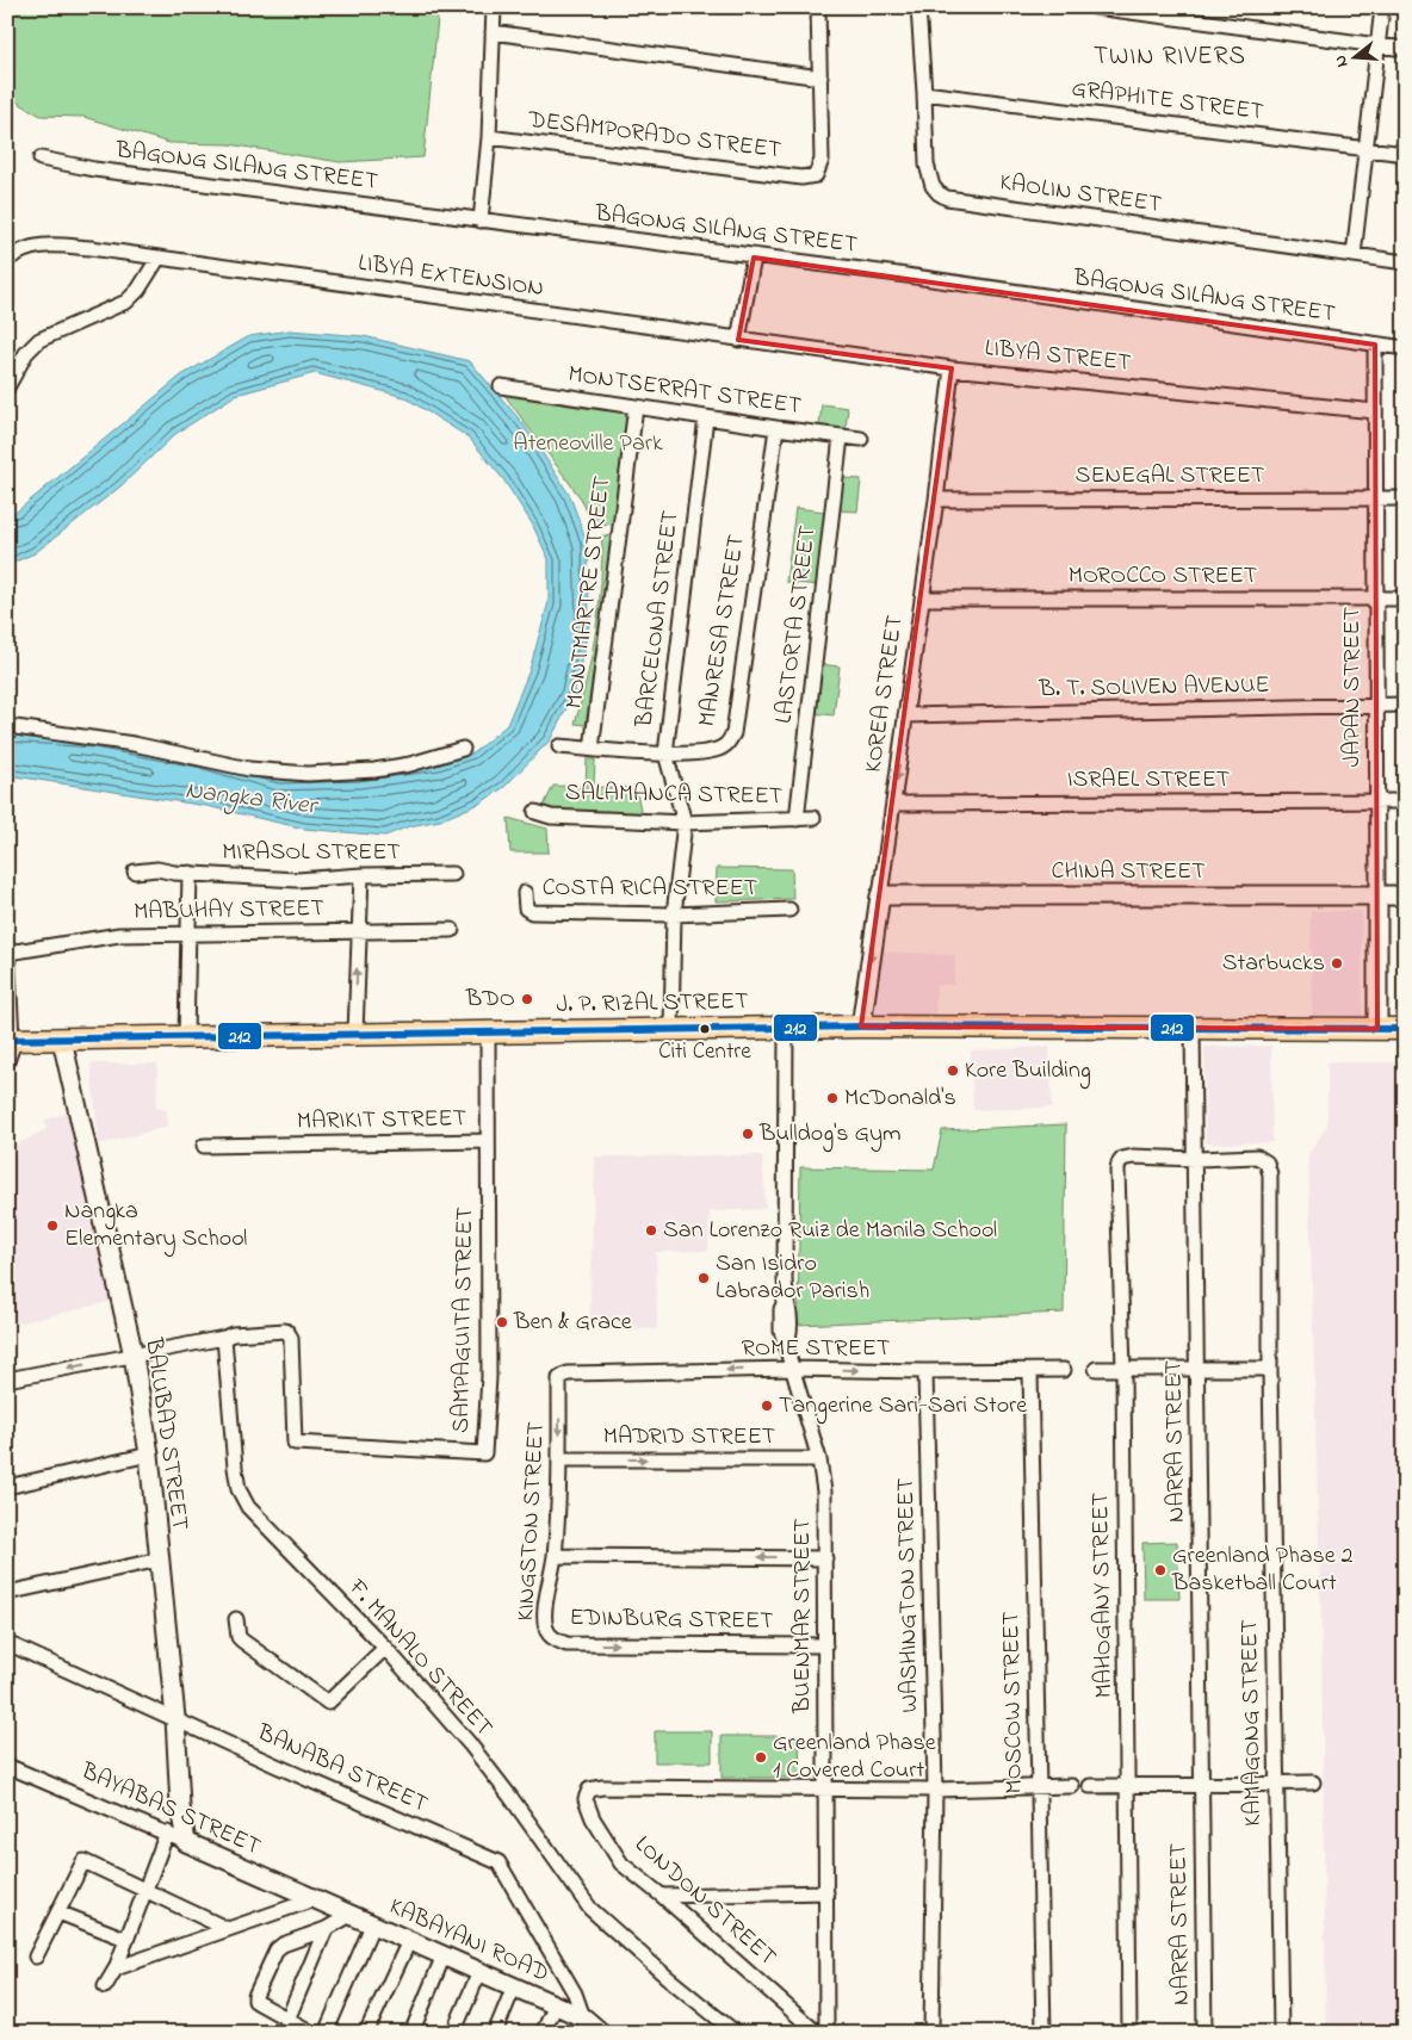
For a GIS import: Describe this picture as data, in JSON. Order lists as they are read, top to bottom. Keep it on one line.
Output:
{"streets":{"main road":["J. P. RIZAL STREET"],"street":["GRAPHITE STREET","DESAMPORADO STREET","BAGONG SILANG STREET","KAOLIN STREET","LIBYA EXTENSION","LIBYA STREET","MONTSERRAT STREET","SENEGAL STREET","MOROCCO STREET","MONTMARTRE STREET","BARCELONA STREET","LASTORTA STREET","MANRESA STREET","JAPAN STREET","B. T. SOLIVEN AVENUE","KOREA STREET","ISRAEL STREET","SALAMANCA STREET","MIRASOL STREET","CHINA STREET","COSTA RICA STREET","MABUHAY STREET","MARIKIT STREET","SAMPAGUITA STREET","ROME STREET","BALUBAD STREET","MADRID STREET","NARRA STREET","KINGSTON STREET","WASHINGTON STREET","MAHOGANY STREET","BUENMAR STREET","EDINBURG STREET","F. MANALO STREET","MOSCOW STREET","KAMAGONG STREET","BANABA STREET","BAYABAS STREET","LONDON STREET","KABAYANI ROAD"]},"crossings":[["GRAPHITE STREET","KAOLIN STREET"],["BAGONG SILANG STREET","JAPAN STREET"],["LIBYA EXTENSION","LIBYA STREET"],["LIBYA STREET","JAPAN STREET"],["LIBYA STREET","KOREA STREET"],["MONTSERRAT STREET","MONTMARTRE STREET"],["MONTSERRAT STREET","BARCELONA STREET"],["MONTSERRAT STREET","LASTORTA STREET"],["MONTSERRAT STREET","MANRESA STREET"],["SENEGAL STREET","JAPAN STREET"],["SENEGAL STREET","KOREA STREET"],["MOROCCO STREET","JAPAN STREET"],["MOROCCO STREET","KOREA STREET"],["MONTMARTRE STREET","MANRESA STREET"],["BARCELONA STREET","MANRESA STREET"],["BARCELONA STREET","SALAMANCA STREET"],["LASTORTA STREET","SALAMANCA STREET"],["JAPAN STREET","B. T. SOLIVEN AVENUE"],["JAPAN STREET","ISRAEL STREET"],["JAPAN STREET","CHINA STREET"],["JAPAN STREET","J. P. RIZAL STREET"],["B. T. SOLIVEN AVENUE","KOREA STREET"],["KOREA STREET","ISRAEL STREET"],["KOREA STREET","CHINA STREET"],["KOREA STREET","J. P. RIZAL STREET"],["J. P. RIZAL STREET","MARIKIT STREET"],["J. P. RIZAL STREET","BALUBAD STREET"],["J. P. RIZAL STREET","NARRA STREET"],["J. P. RIZAL STREET","BUENMAR STREET"],["MARIKIT STREET","SAMPAGUITA STREET"],["SAMPAGUITA STREET","F. MANALO STREET"],["ROME STREET","KINGSTON STREET"],["ROME STREET","WASHINGTON STREET"],["ROME STREET","BUENMAR STREET"],["ROME STREET","MOSCOW STREET"],["BALUBAD STREET","BANABA STREET"],["BALUBAD STREET","BAYABAS STREET"],["MADRID STREET","KINGSTON STREET"],["MADRID STREET","BUENMAR STREET"],["NARRA STREET","MAHOGANY STREET"],["NARRA STREET","KAMAGONG STREET"],["KINGSTON STREET","EDINBURG STREET"],["MAHOGANY STREET","KAMAGONG STREET"],["BUENMAR STREET","EDINBURG STREET"],["BUENMAR STREET","LONDON STREET"],["BANABA STREET","KABAYANI ROAD"],["BAYABAS STREET","KABAYANI ROAD"]],"districts":["TWIN RIVERS"],"water":["Nangka River"],"parks":["Ateneoville Park"],"places":["Starbucks","BDO","Citi Centre","Kore Building","McDonald's","Bulldog's Gym","Nangka Elementary School","San Lorenzo Ruiz de Manila School","San Isidro Labrador Parish","Ben & Grace","Tangerine Sari-Sari Store","Greenland Phase 2 Basketball Court","Greenland Phase 1 Covered Court"],"lines":["transit line 212"],"north":"left"}
